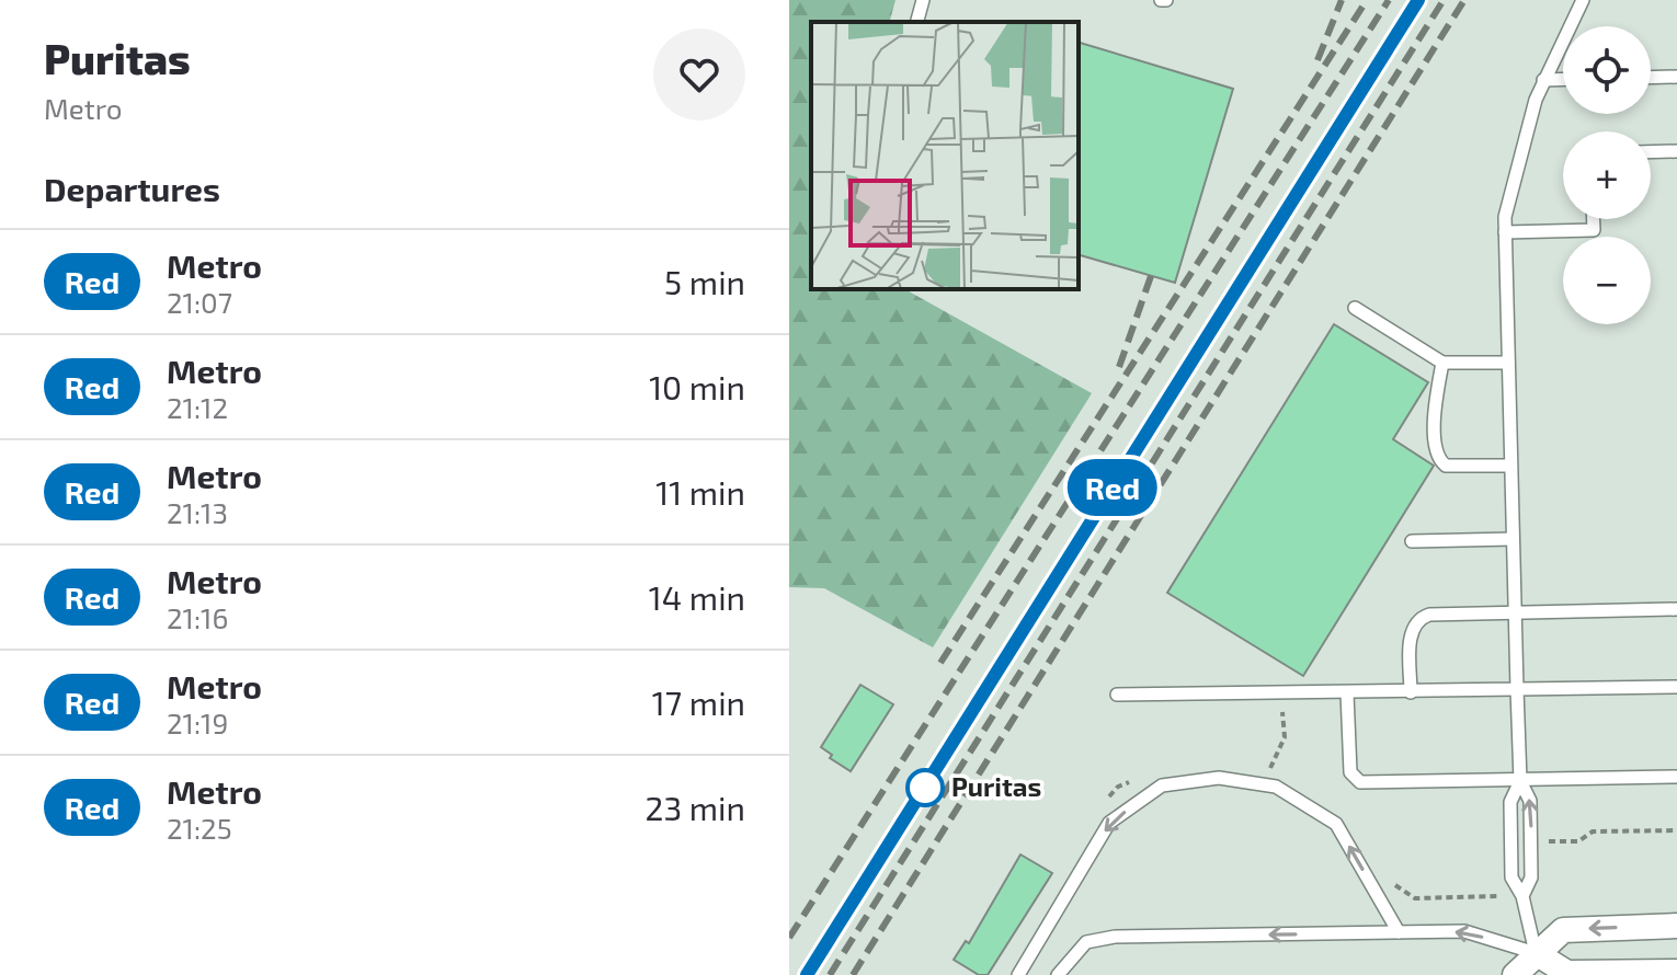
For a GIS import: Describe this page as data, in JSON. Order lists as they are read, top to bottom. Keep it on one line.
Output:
{"places":["Puritas"],"lines":["metro line Red"],"page":{"heading":[["Puritas","Metro"],"Departures"],"on_map":"Red","map_buttons":["+","−"],"list":[{"mark":"Red","name":"Metro","note":"21:07","value":"5 min"},{"mark":"Red","name":"Metro","note":"21:12","value":"10 min"},{"mark":"Red","name":"Metro","note":"21:13","value":"11 min"},{"mark":"Red","name":"Metro","note":"21:16","value":"14 min"},{"mark":"Red","name":"Metro","note":"21:19","value":"17 min"},{"mark":"Red","name":"Metro","note":"21:25","value":"23 min"}]}}
